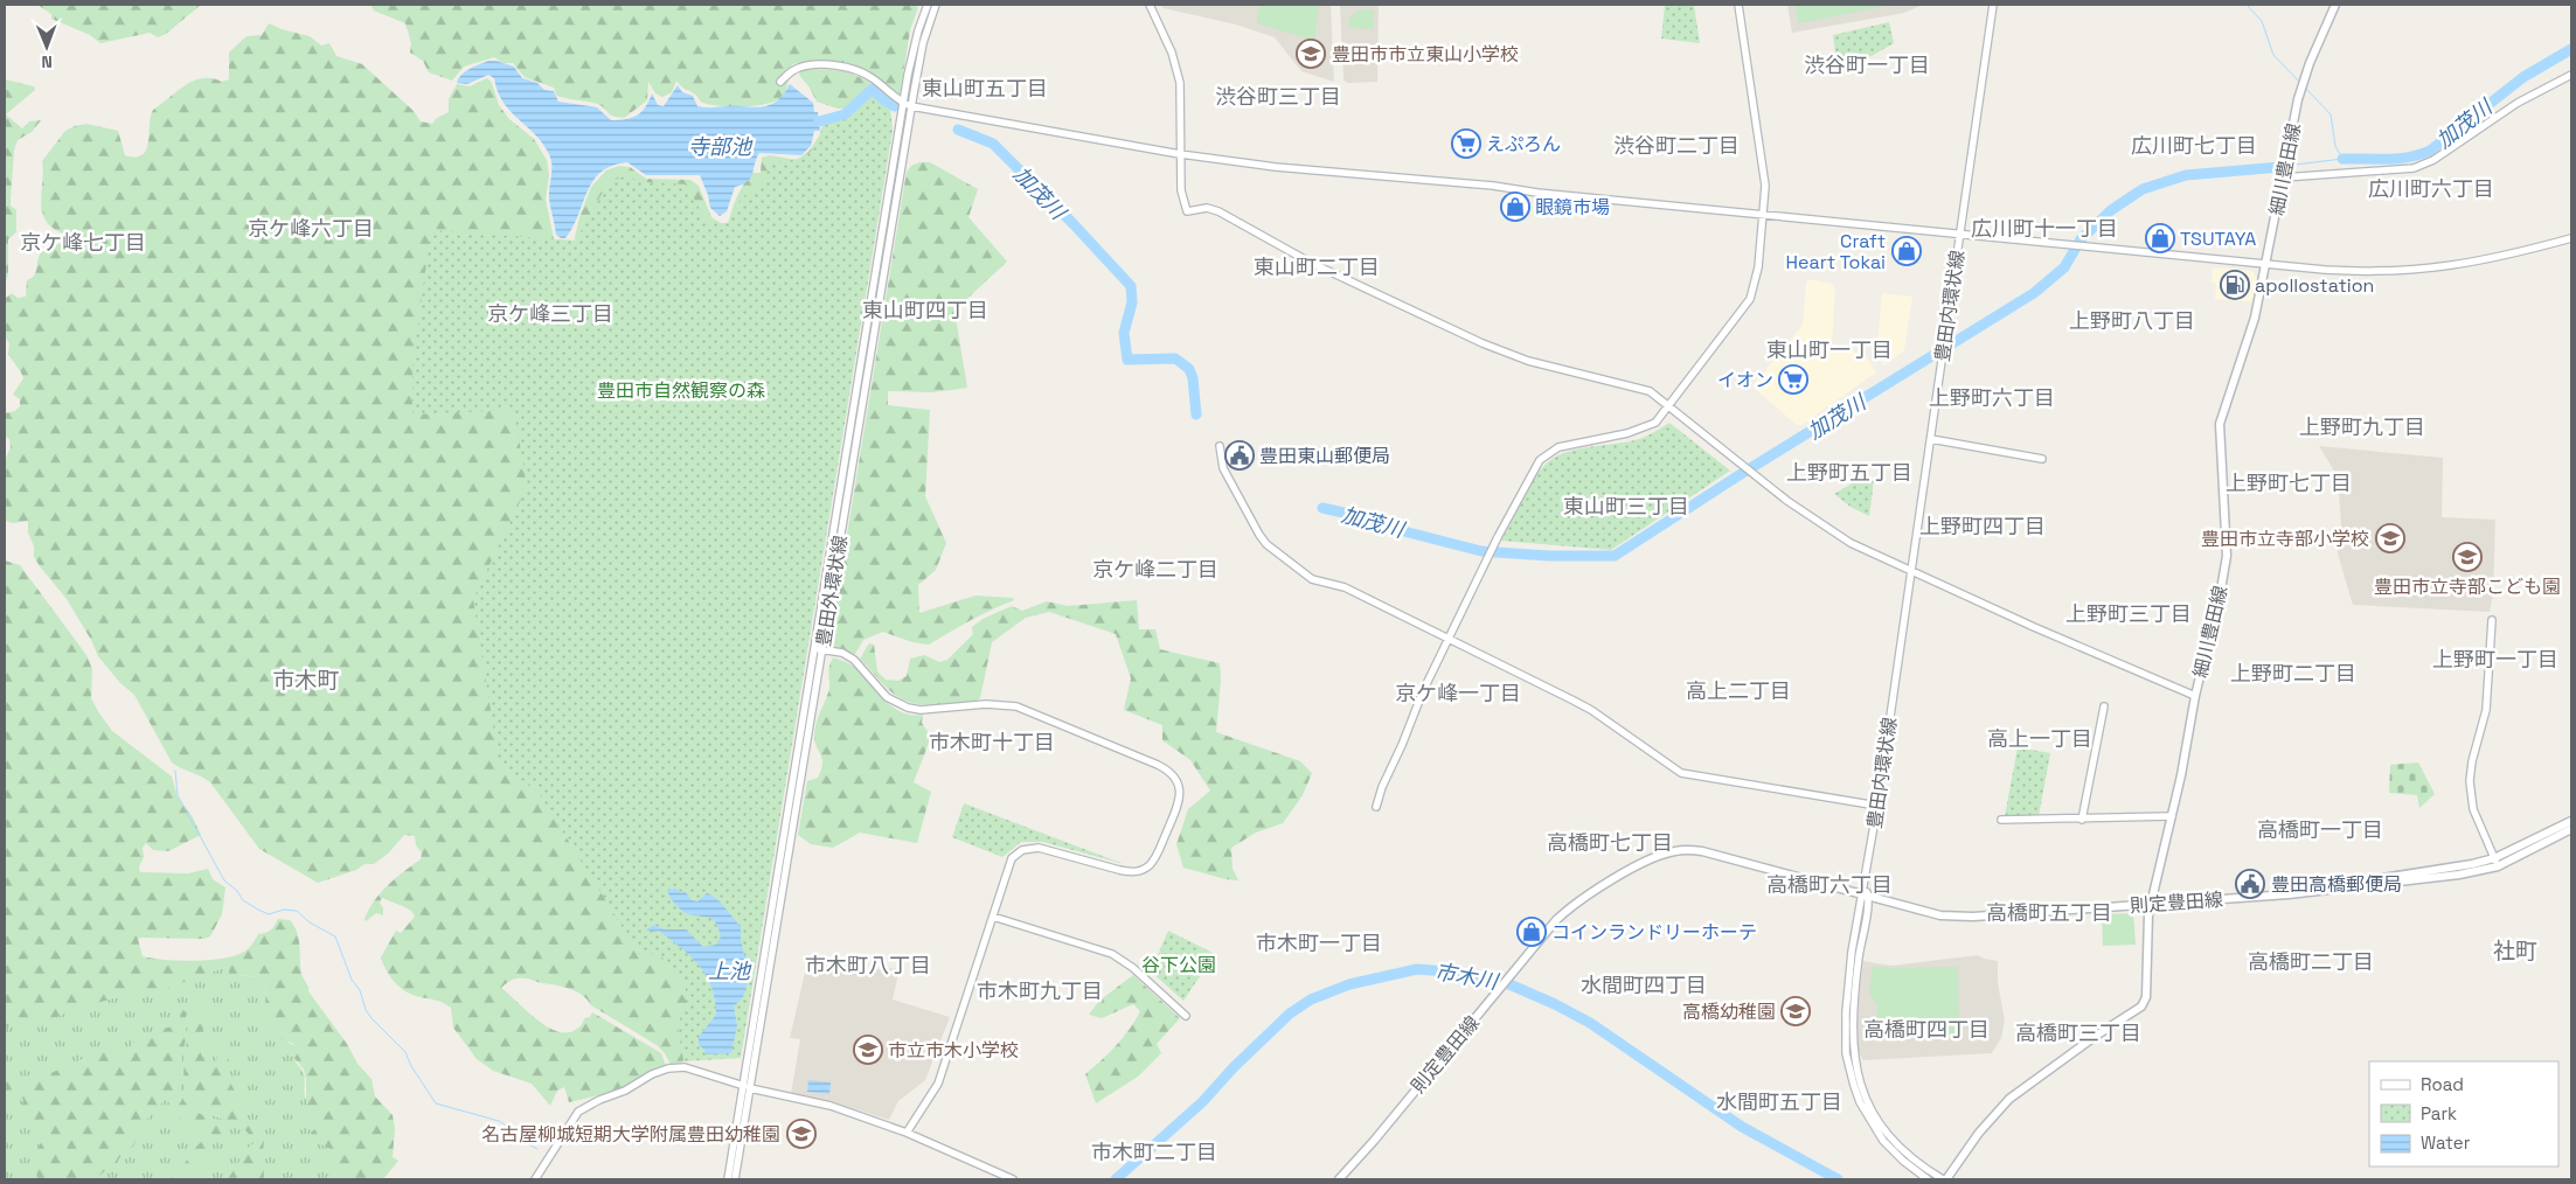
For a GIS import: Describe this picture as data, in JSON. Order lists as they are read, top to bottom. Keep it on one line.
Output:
{"streets":{"main road":["細川豊田線","則定豊田線"],"street":["豊田内環状線","豊田外環状線"]},"crossings":[["細川豊田線","豊田内環状線"],["細川豊田線","則定豊田線"],["豊田内環状線","則定豊田線"]],"districts":["渋谷町一丁目","東山町五丁目","渋谷町三丁目","渋谷町二丁目","広川町七丁目","広川町六丁目","京ケ峰六丁目","広川町十一丁目","京ケ峰七丁目","東山町二丁目","東山町四丁目","京ケ峰三丁目","上野町八丁目","東山町一丁目","上野町六丁目","上野町九丁目","上野町五丁目","上野町七丁目","東山町三丁目","上野町四丁目","京ケ峰二丁目","上野町三丁目","上野町一丁目","上野町二丁目","市木町","高上二丁目","京ケ峰一丁目","高上一丁目","市木町十丁目","高橋町一丁目","高橋町七丁目","高橋町六丁目","高橋町五丁目","市木町一丁目","社町","高橋町二丁目","市木町八丁目","水間町四丁目","市木町九丁目","高橋町四丁目","高橋町三丁目","水間町五丁目","市木町二丁目"],"water":["加茂川","寺部池","上池","市木川"],"parks":["豊田市自然観察の森","谷下公園"],"places":{"school or university":["豊田市市立東山小学校","豊田市立寺部小学校","豊田市立寺部こども園","高橋幼稚園","市立市木小学校","名古屋柳城短期大学附属豊田幼稚園"],"supermarket":["えぷろん","イオン"],"shop":["眼鏡市場","TSUTAYA","Craft Heart Tokai","コインランドリーホーテ"],"fuel station":["apollostation"],"public building":["豊田東山郵便局","豊田高橋郵便局"]},"legend":["Road","Park","Water"],"north":"bottom"}
